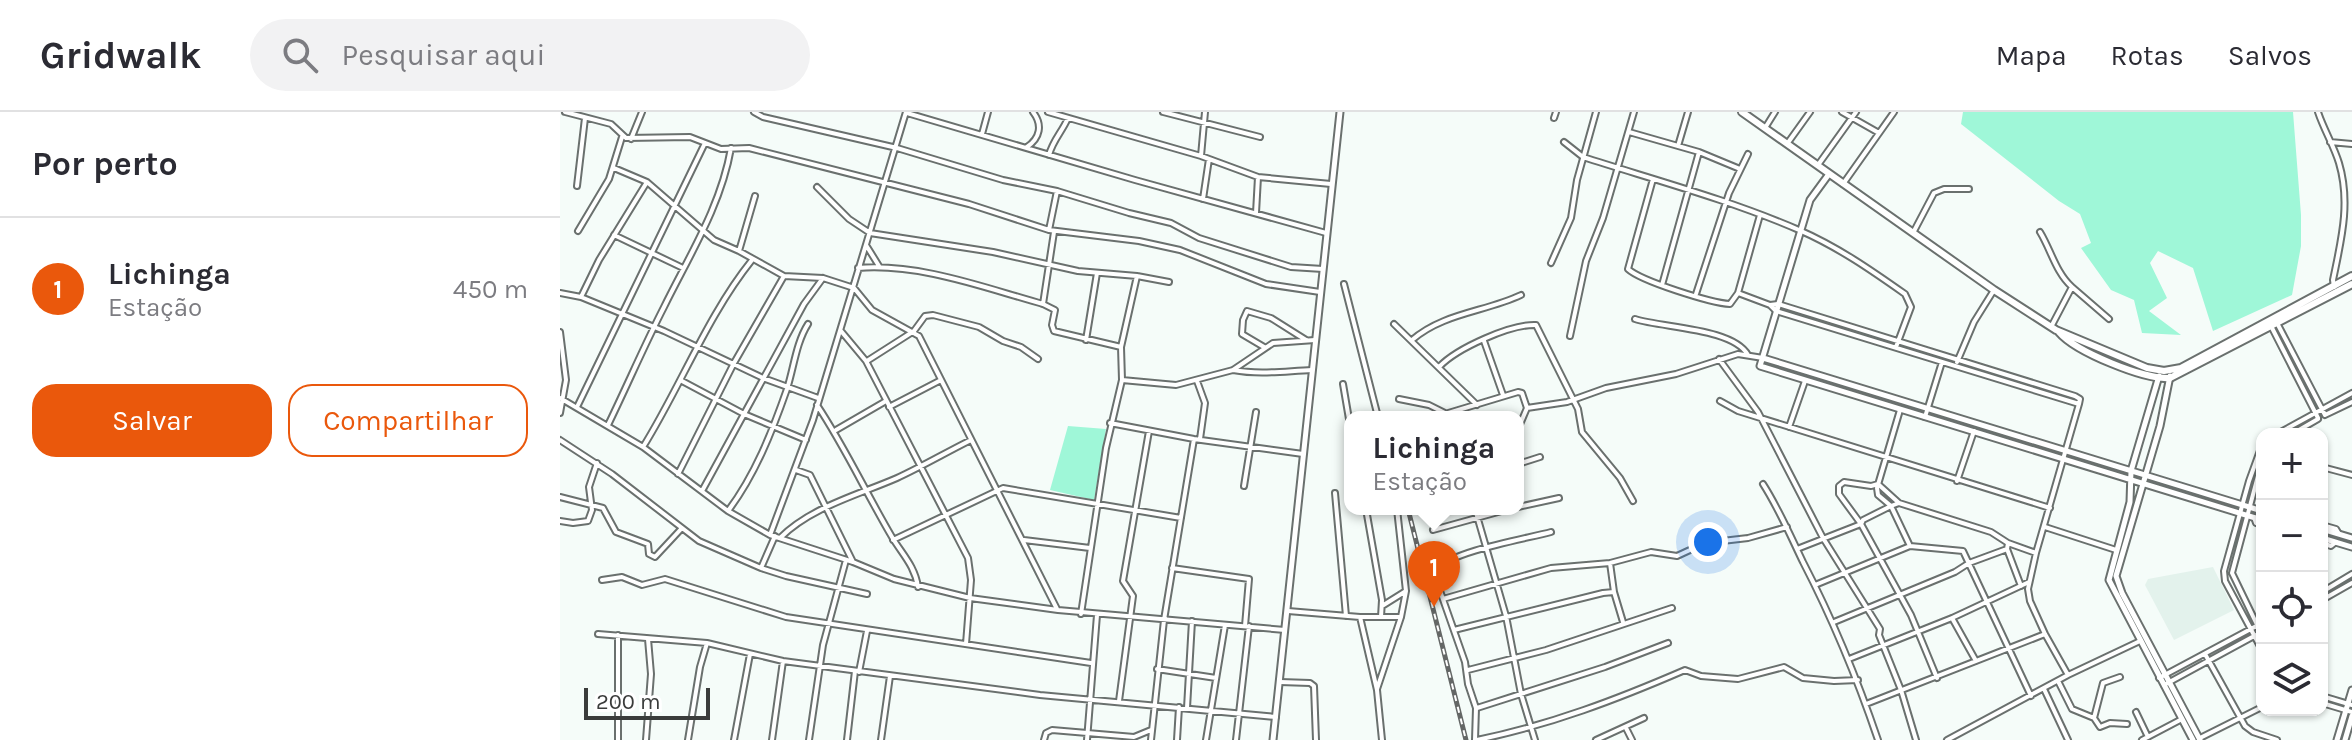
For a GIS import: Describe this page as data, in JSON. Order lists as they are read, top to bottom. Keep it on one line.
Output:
{"scale_bar":"200 m","page":{"header":"Gridwalk","search":"Pesquisar aqui","nav":["Mapa","Rotas","Salvos"],"heading":"Por perto","list":[{"mark":"1","name":"Lichinga","note":"Estação","value":"450 m"}],"buttons":["Salvar","Compartilhar"],"popup":["Lichinga","Estação"],"map_buttons":["+","−"],"pins":"1","scale":"200 m"}}
